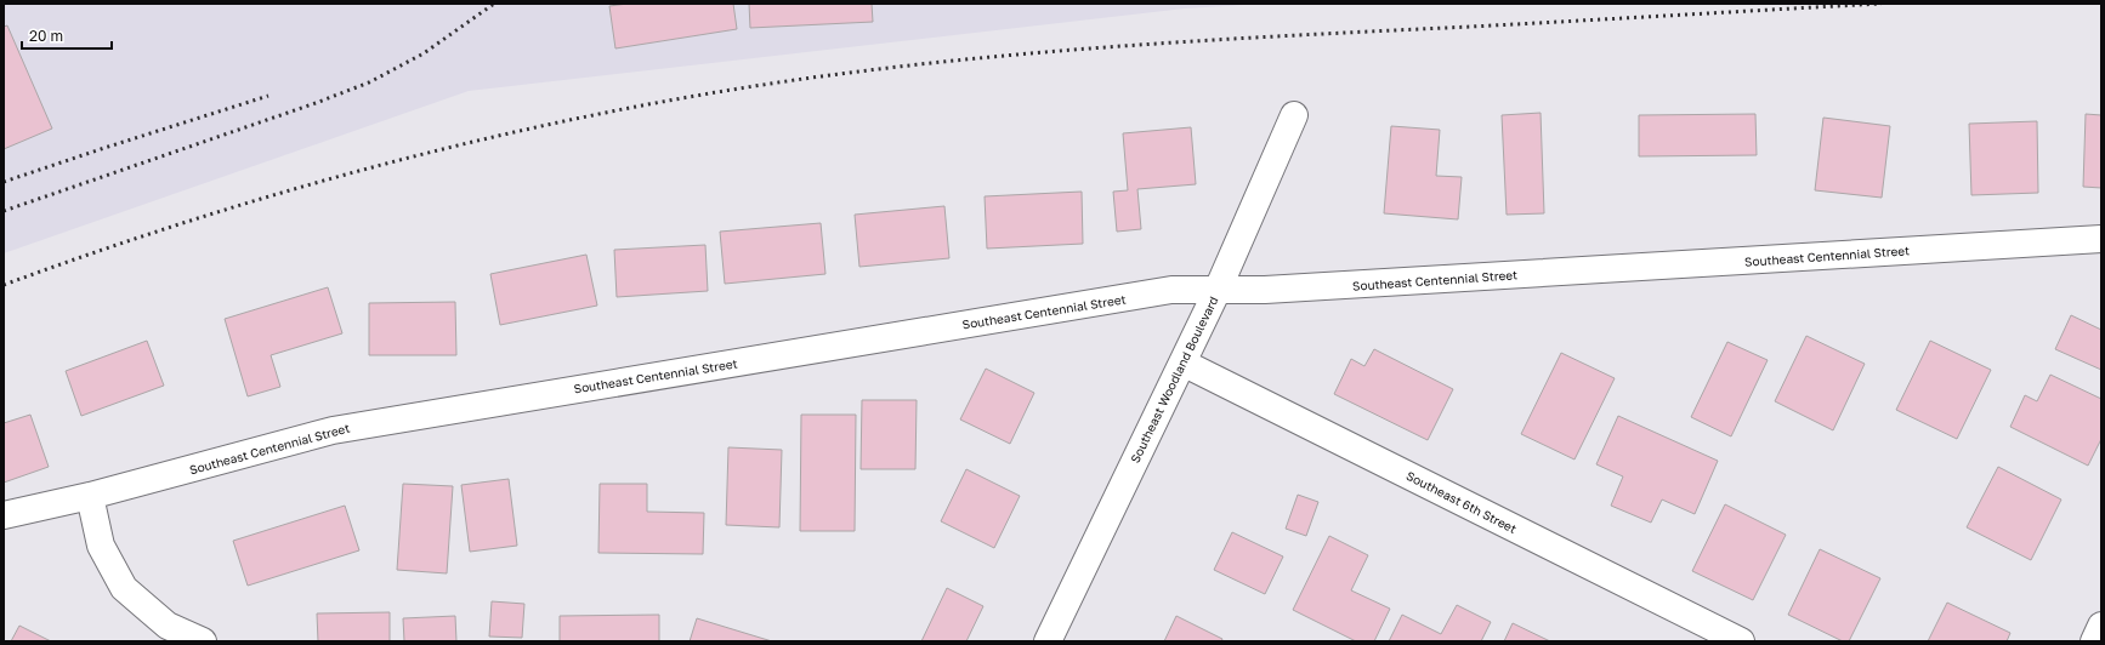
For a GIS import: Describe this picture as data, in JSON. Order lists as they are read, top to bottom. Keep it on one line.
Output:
{"streets":{"street":["Southeast Centennial Street","Southeast Woodland Boulevard","Southeast 6th Street"]},"crossings":[["Southeast Centennial Street","Southeast Woodland Boulevard"],["Southeast Woodland Boulevard","Southeast 6th Street"]],"scale_bar":"20 m"}
